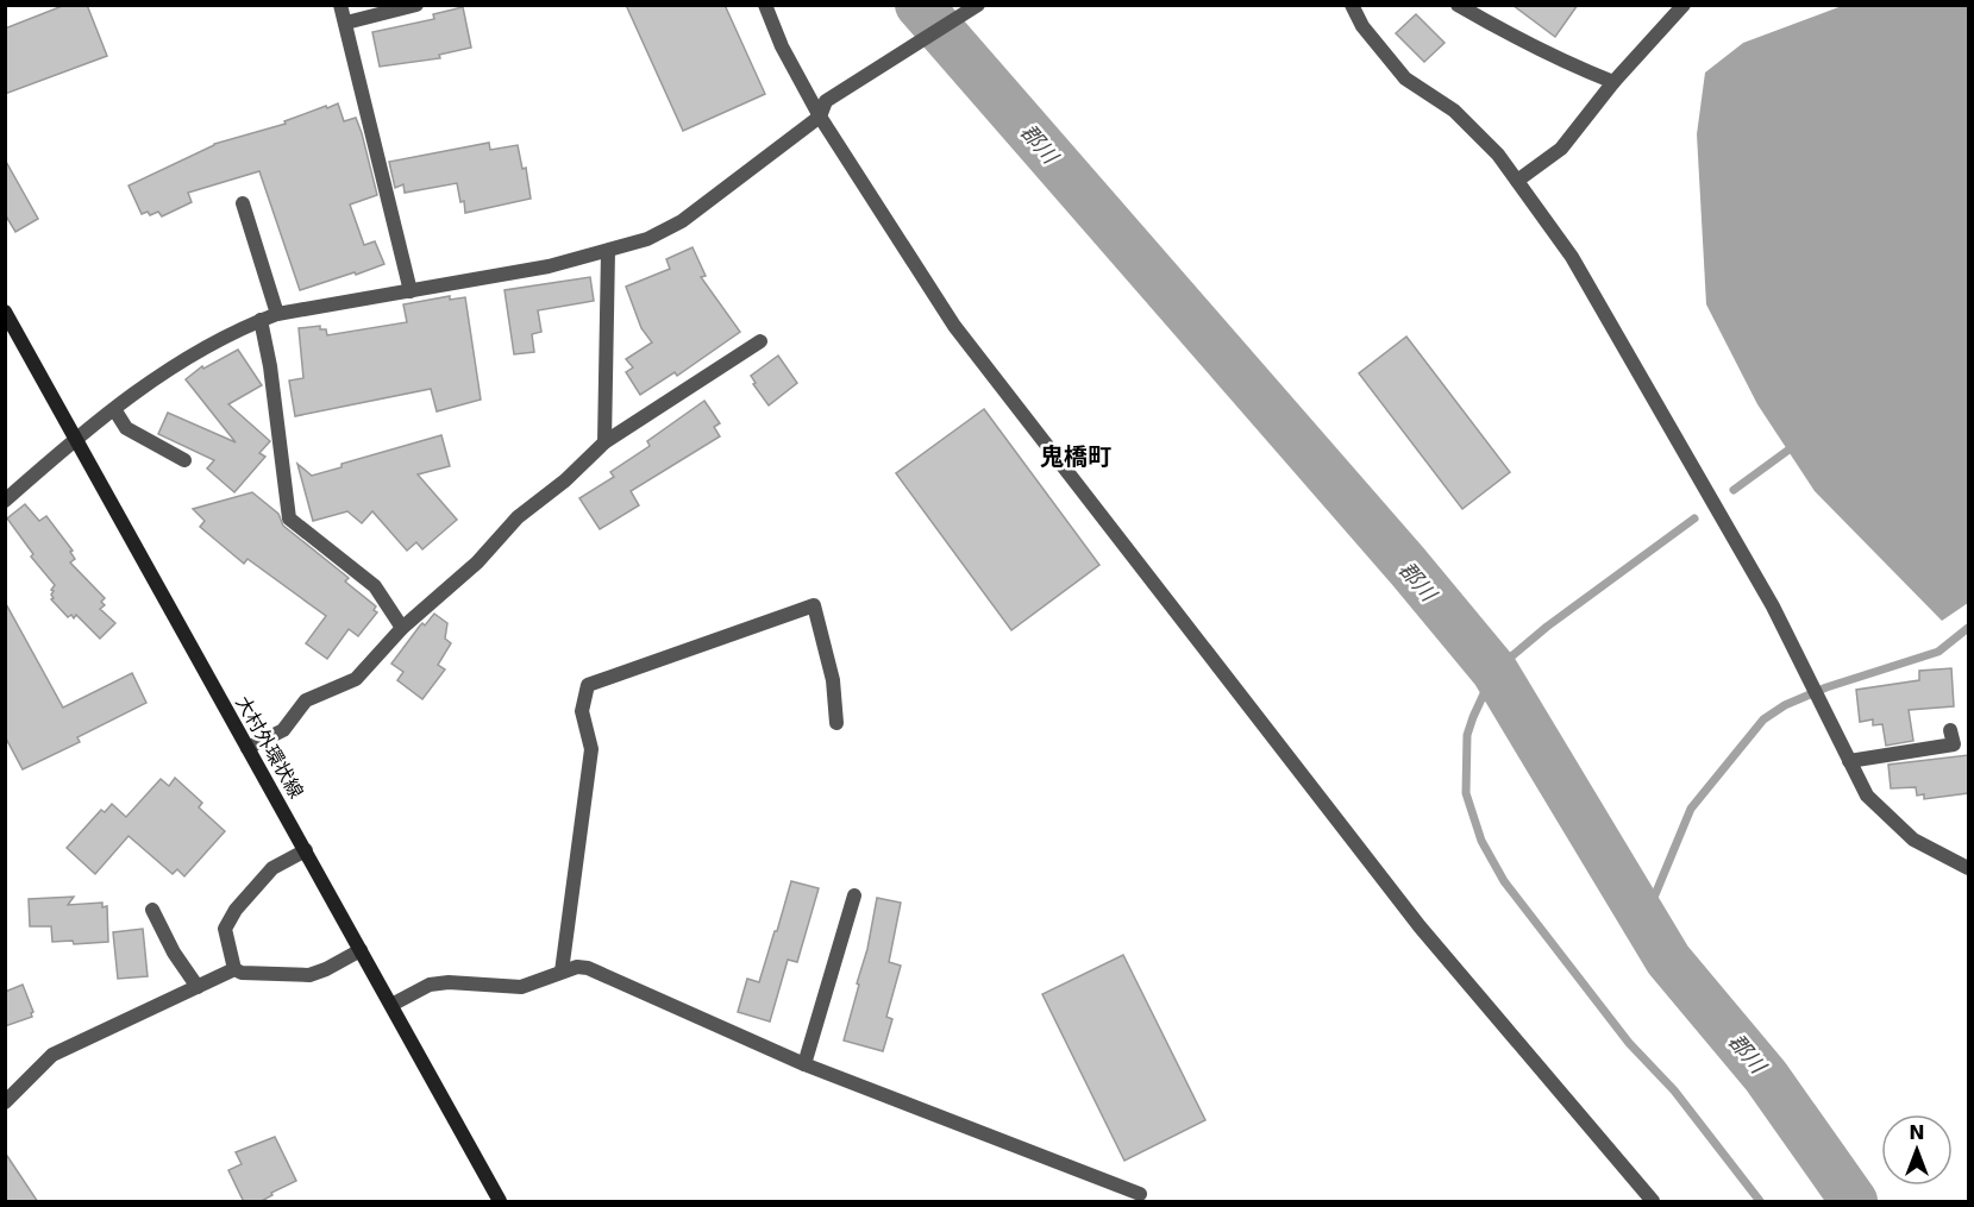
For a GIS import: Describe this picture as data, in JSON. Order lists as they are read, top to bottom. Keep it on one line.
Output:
{"streets":{"main road":["大村外環状線"]},"districts":["鬼橋町"],"water":["郡川"],"north":"top"}
